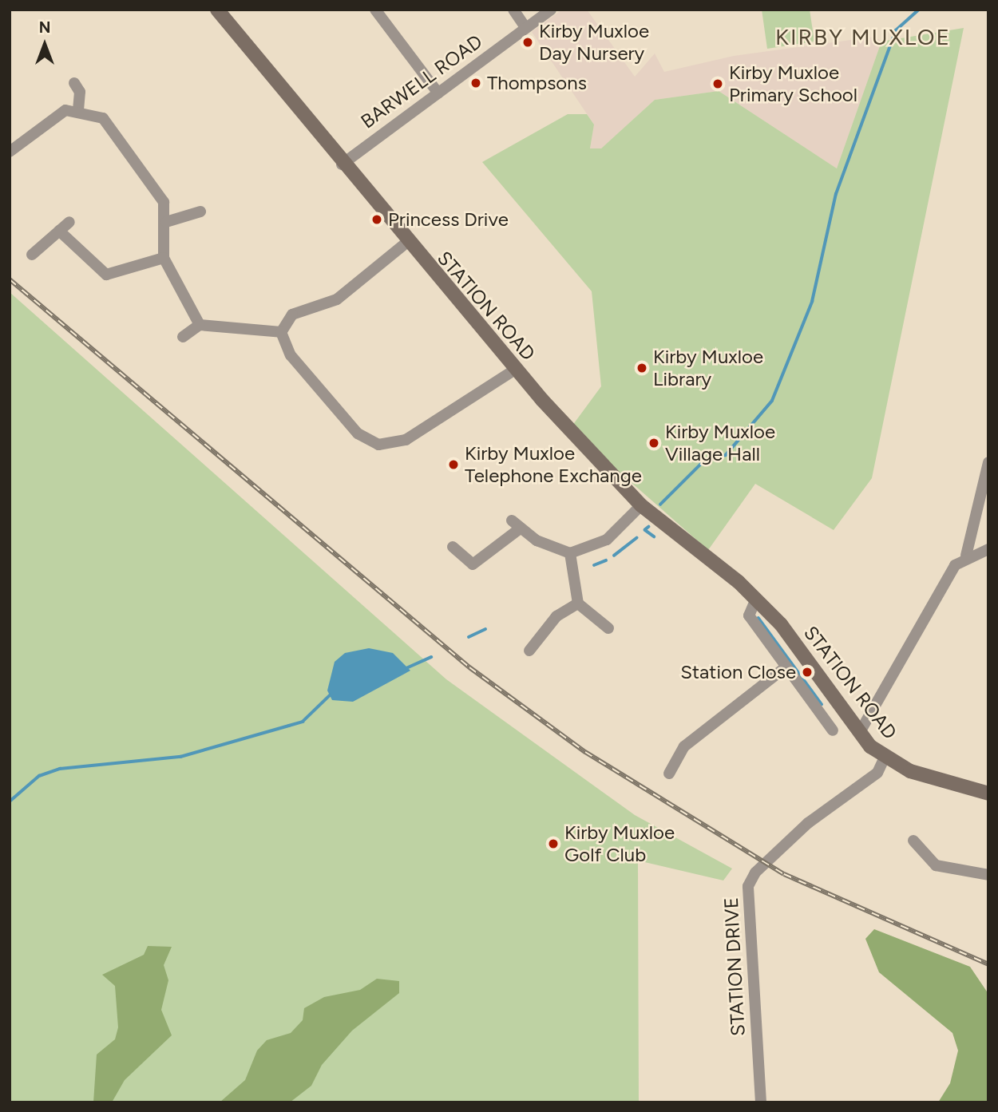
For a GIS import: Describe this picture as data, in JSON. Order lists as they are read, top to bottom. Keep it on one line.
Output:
{"streets":{"street":["BARWELL ROAD","STATION ROAD","STATION DRIVE"]},"crossings":[["BARWELL ROAD","STATION ROAD"],["STATION ROAD","STATION DRIVE"]],"districts":["KIRBY MUXLOE"],"places":["Kirby Muxloe Day Nursery","Thompsons","Kirby Muxloe Primary School","Princess Drive","Kirby Muxloe Library","Kirby Muxloe Village Hall","Kirby Muxloe Telephone Exchange","Station Close","Kirby Muxloe Golf Club"],"north":"top"}
